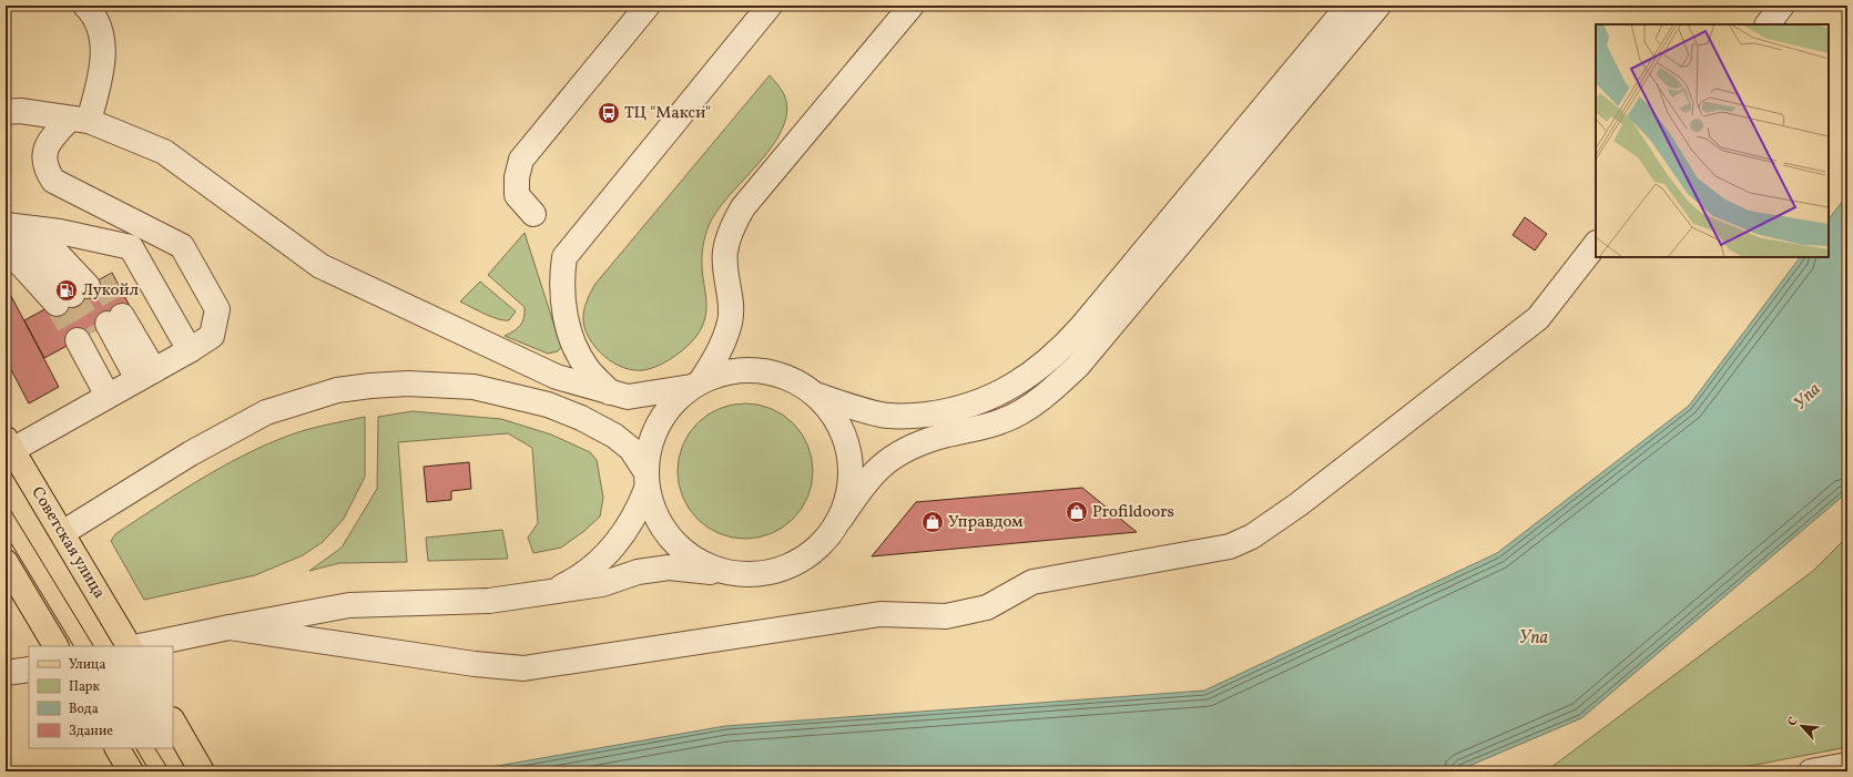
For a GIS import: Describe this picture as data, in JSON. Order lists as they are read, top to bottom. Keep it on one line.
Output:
{"streets":{"main road":["Советская улица"]},"water":["Упа"],"places":{"bus stop":["ТЦ \"Макси\""],"fuel station":["Лукойл"],"shop":["Profildoors","Управдом"]},"legend":["Улица","Парк","Вода","Здание"],"north":"top left"}
